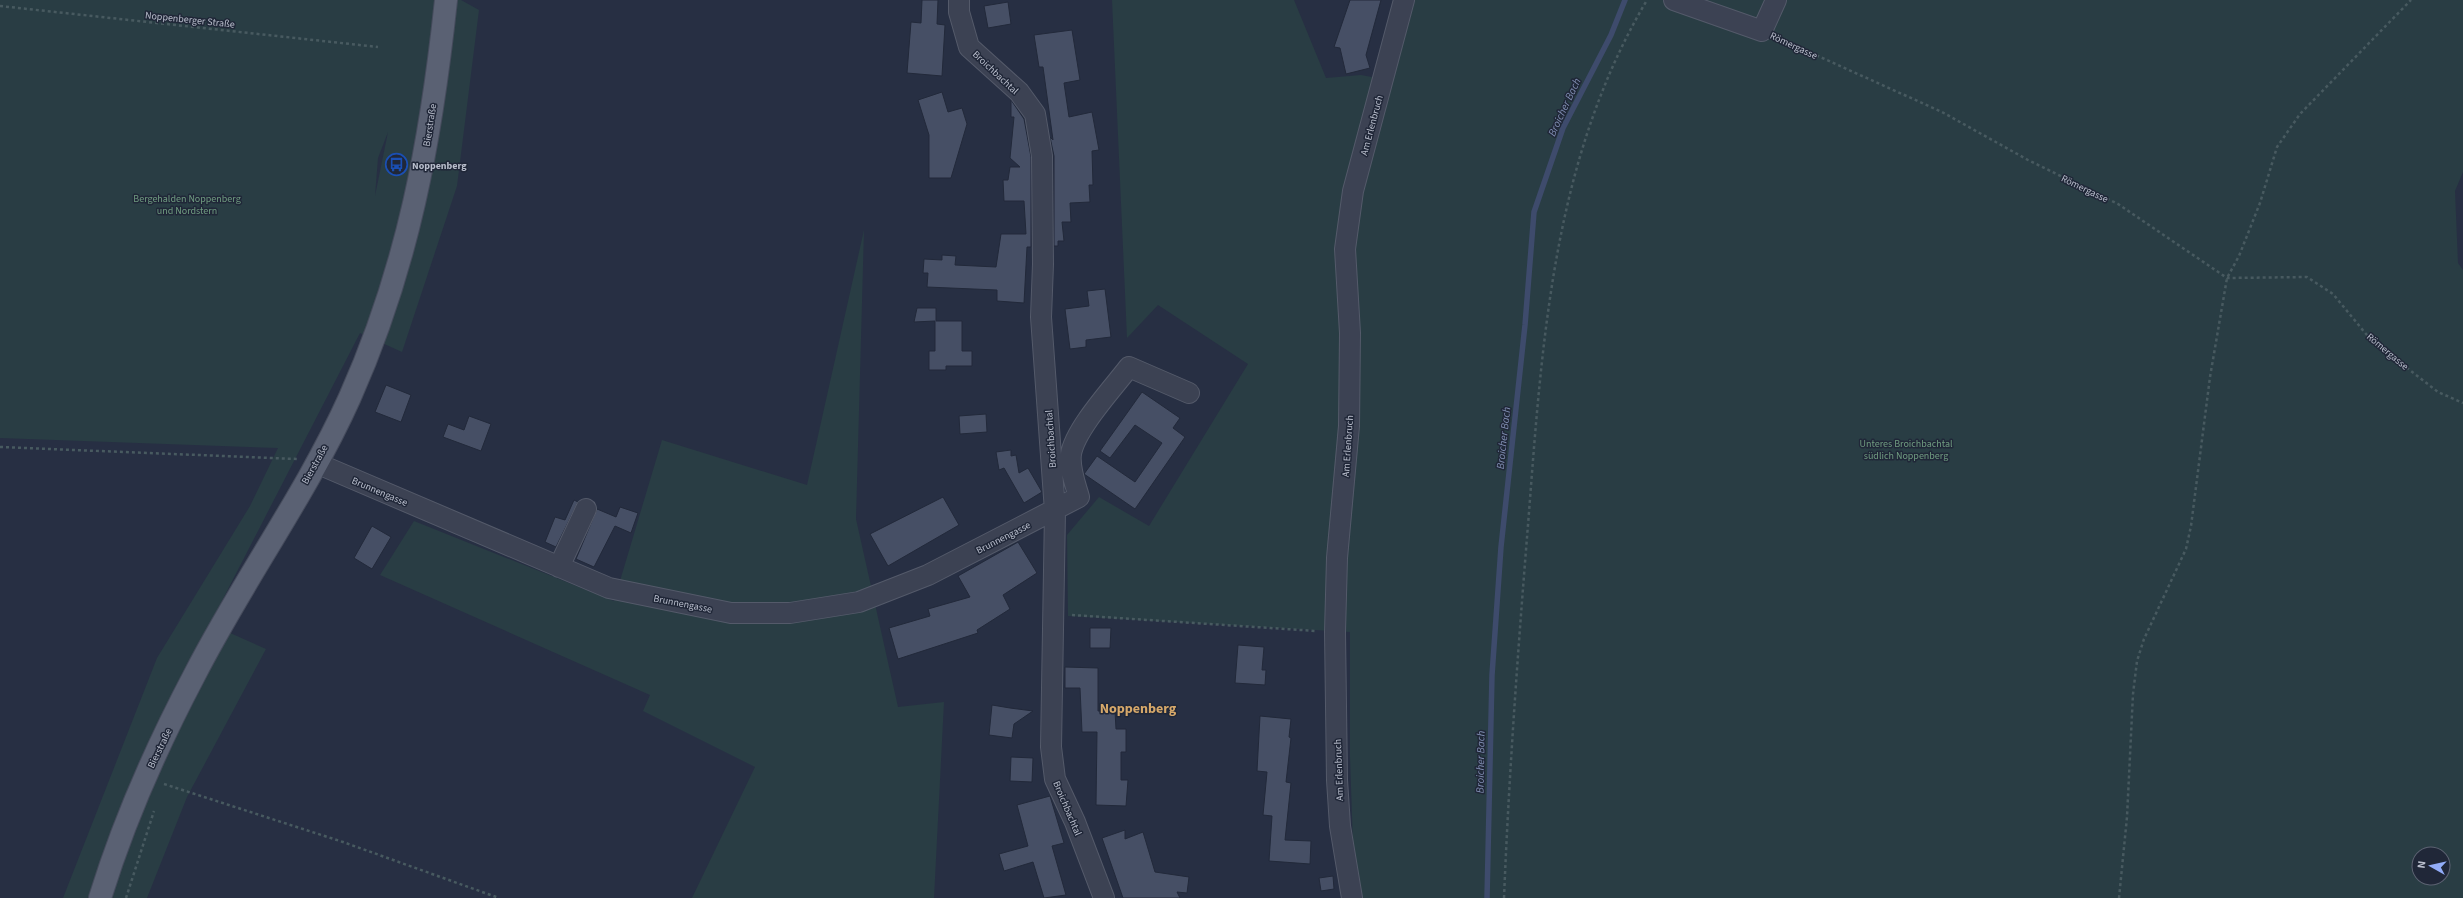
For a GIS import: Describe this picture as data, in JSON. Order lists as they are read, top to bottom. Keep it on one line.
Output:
{"streets":{"main road":["Bierstraße"],"street":["Römergasse","Broichbachtal","Am Erlenbruch","Brunnengasse"],"path":["Noppenberger Straße"]},"crossings":[["Broichbachtal","Brunnengasse"],["Bierstraße","Brunnengasse"]],"districts":["Noppenberg"],"water":["Broicher Bach"],"parks":["Bergehalden Noppenberg und Nordstern","Unteres Broichbachtal südlich Noppenberg"],"places":{"bus stop":["Noppenberg"]},"north":"left"}
